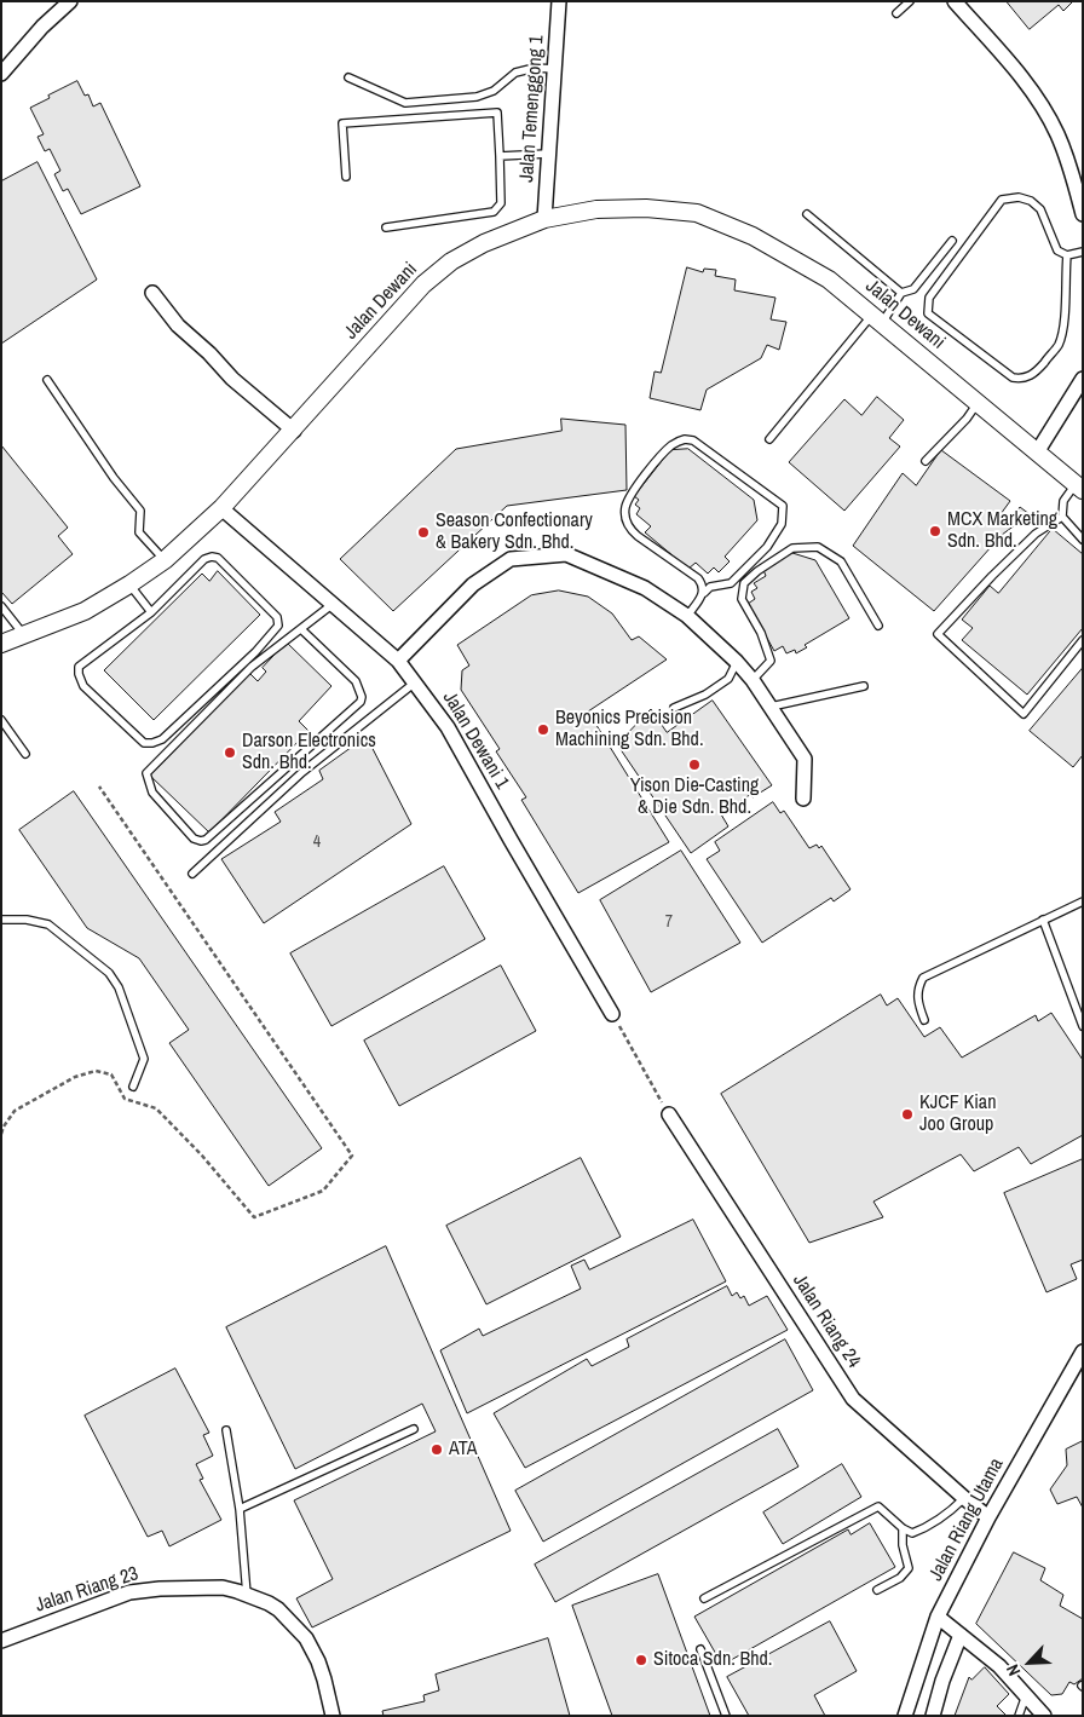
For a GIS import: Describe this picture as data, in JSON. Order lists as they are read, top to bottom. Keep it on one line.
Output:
{"streets":{"street":["Jalan Temenggong 1","Jalan Dewani","Jalan Dewani 1","Jalan Riang 24","Jalan Riang Utama","Jalan Riang 23"]},"crossings":[["Jalan Temenggong 1","Jalan Dewani"],["Jalan Dewani","Jalan Dewani 1"],["Jalan Riang 24","Jalan Riang Utama"]],"places":["MCX Marketing Sdn. Bhd.","Season Confectionary & Bakery Sdn. Bhd.","Beyonics Precision Machining Sdn. Bhd.","Darson Electronics Sdn. Bhd.","Yison Die-Casting & Die Sdn. Bhd.","KJCF Kian Joo Group","ATA","Sitoca Sdn. Bhd."],"house_numbers":["4","7"],"north":"bottom left"}
